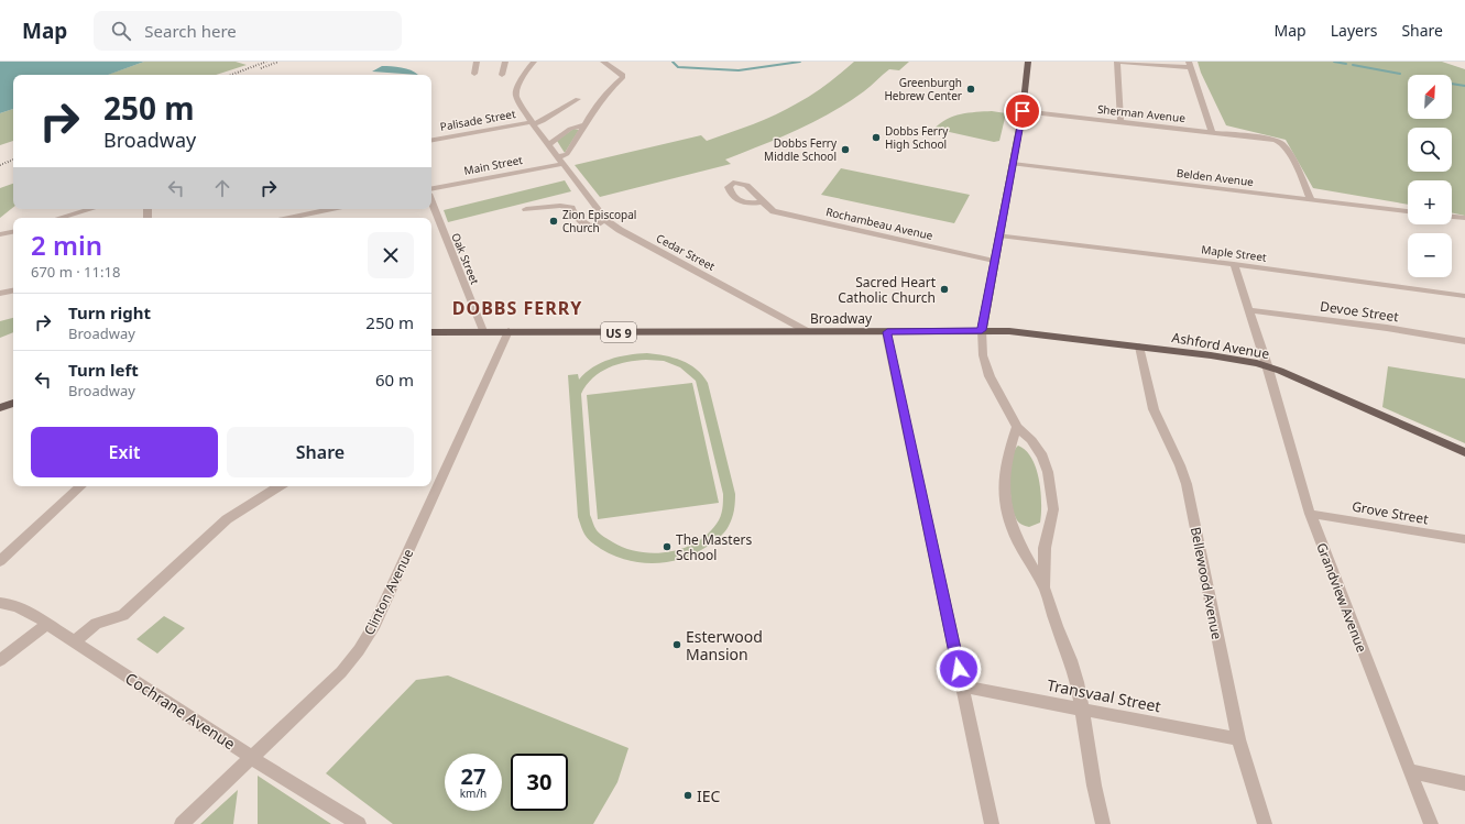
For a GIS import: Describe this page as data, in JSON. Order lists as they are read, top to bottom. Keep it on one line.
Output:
{"streets":{"main road":["Broadway","US 9","Ashford Avenue"],"street":["Sherman Avenue","Palisade Street","Main Street","Belden Avenue","Rochambeau Avenue","Cedar Street","Maple Street","Oak Street","Devoe Street","Grove Street","Bellewood Avenue","Clinton Avenue","Grandview Avenue","Transvaal Street","Cochrane Avenue"]},"crossings":[["Sherman Avenue","Belden Avenue"],["Palisade Street","Cedar Street"],["Main Street","Cedar Street"],["Cedar Street","Broadway"],["Maple Street","Grandview Avenue"],["Oak Street","Broadway"],["Devoe Street","Grandview Avenue"],["Broadway","Ashford Avenue"],["Broadway","Clinton Avenue"],["Ashford Avenue","Bellewood Avenue"],["Ashford Avenue","Grandview Avenue"],["Grove Street","Grandview Avenue"],["Bellewood Avenue","Transvaal Street"],["Clinton Avenue","Cochrane Avenue"]],"districts":["DOBBS FERRY"],"places":["Greenburgh Hebrew Center","Dobbs Ferry High School","Dobbs Ferry Middle School","Zion Episcopal Church","Sacred Heart Catholic Church","The Masters School","Esterwood Mansion","IEC"],"north":"top right","page":{"header":"Map","search":"Search here","nav":["Map","Layers","Share"],"map_buttons":["+","−"],"turn":["250 m","Broadway"],"heading":["2 min","670 m · 11:18"],"list":[{"name":"Turn right","note":"Broadway","value":"250 m"},{"name":"Turn left","note":"Broadway","value":"60 m"}],"buttons":["Exit","Share"],"speed":"27 km/h","limit":"30"}}
